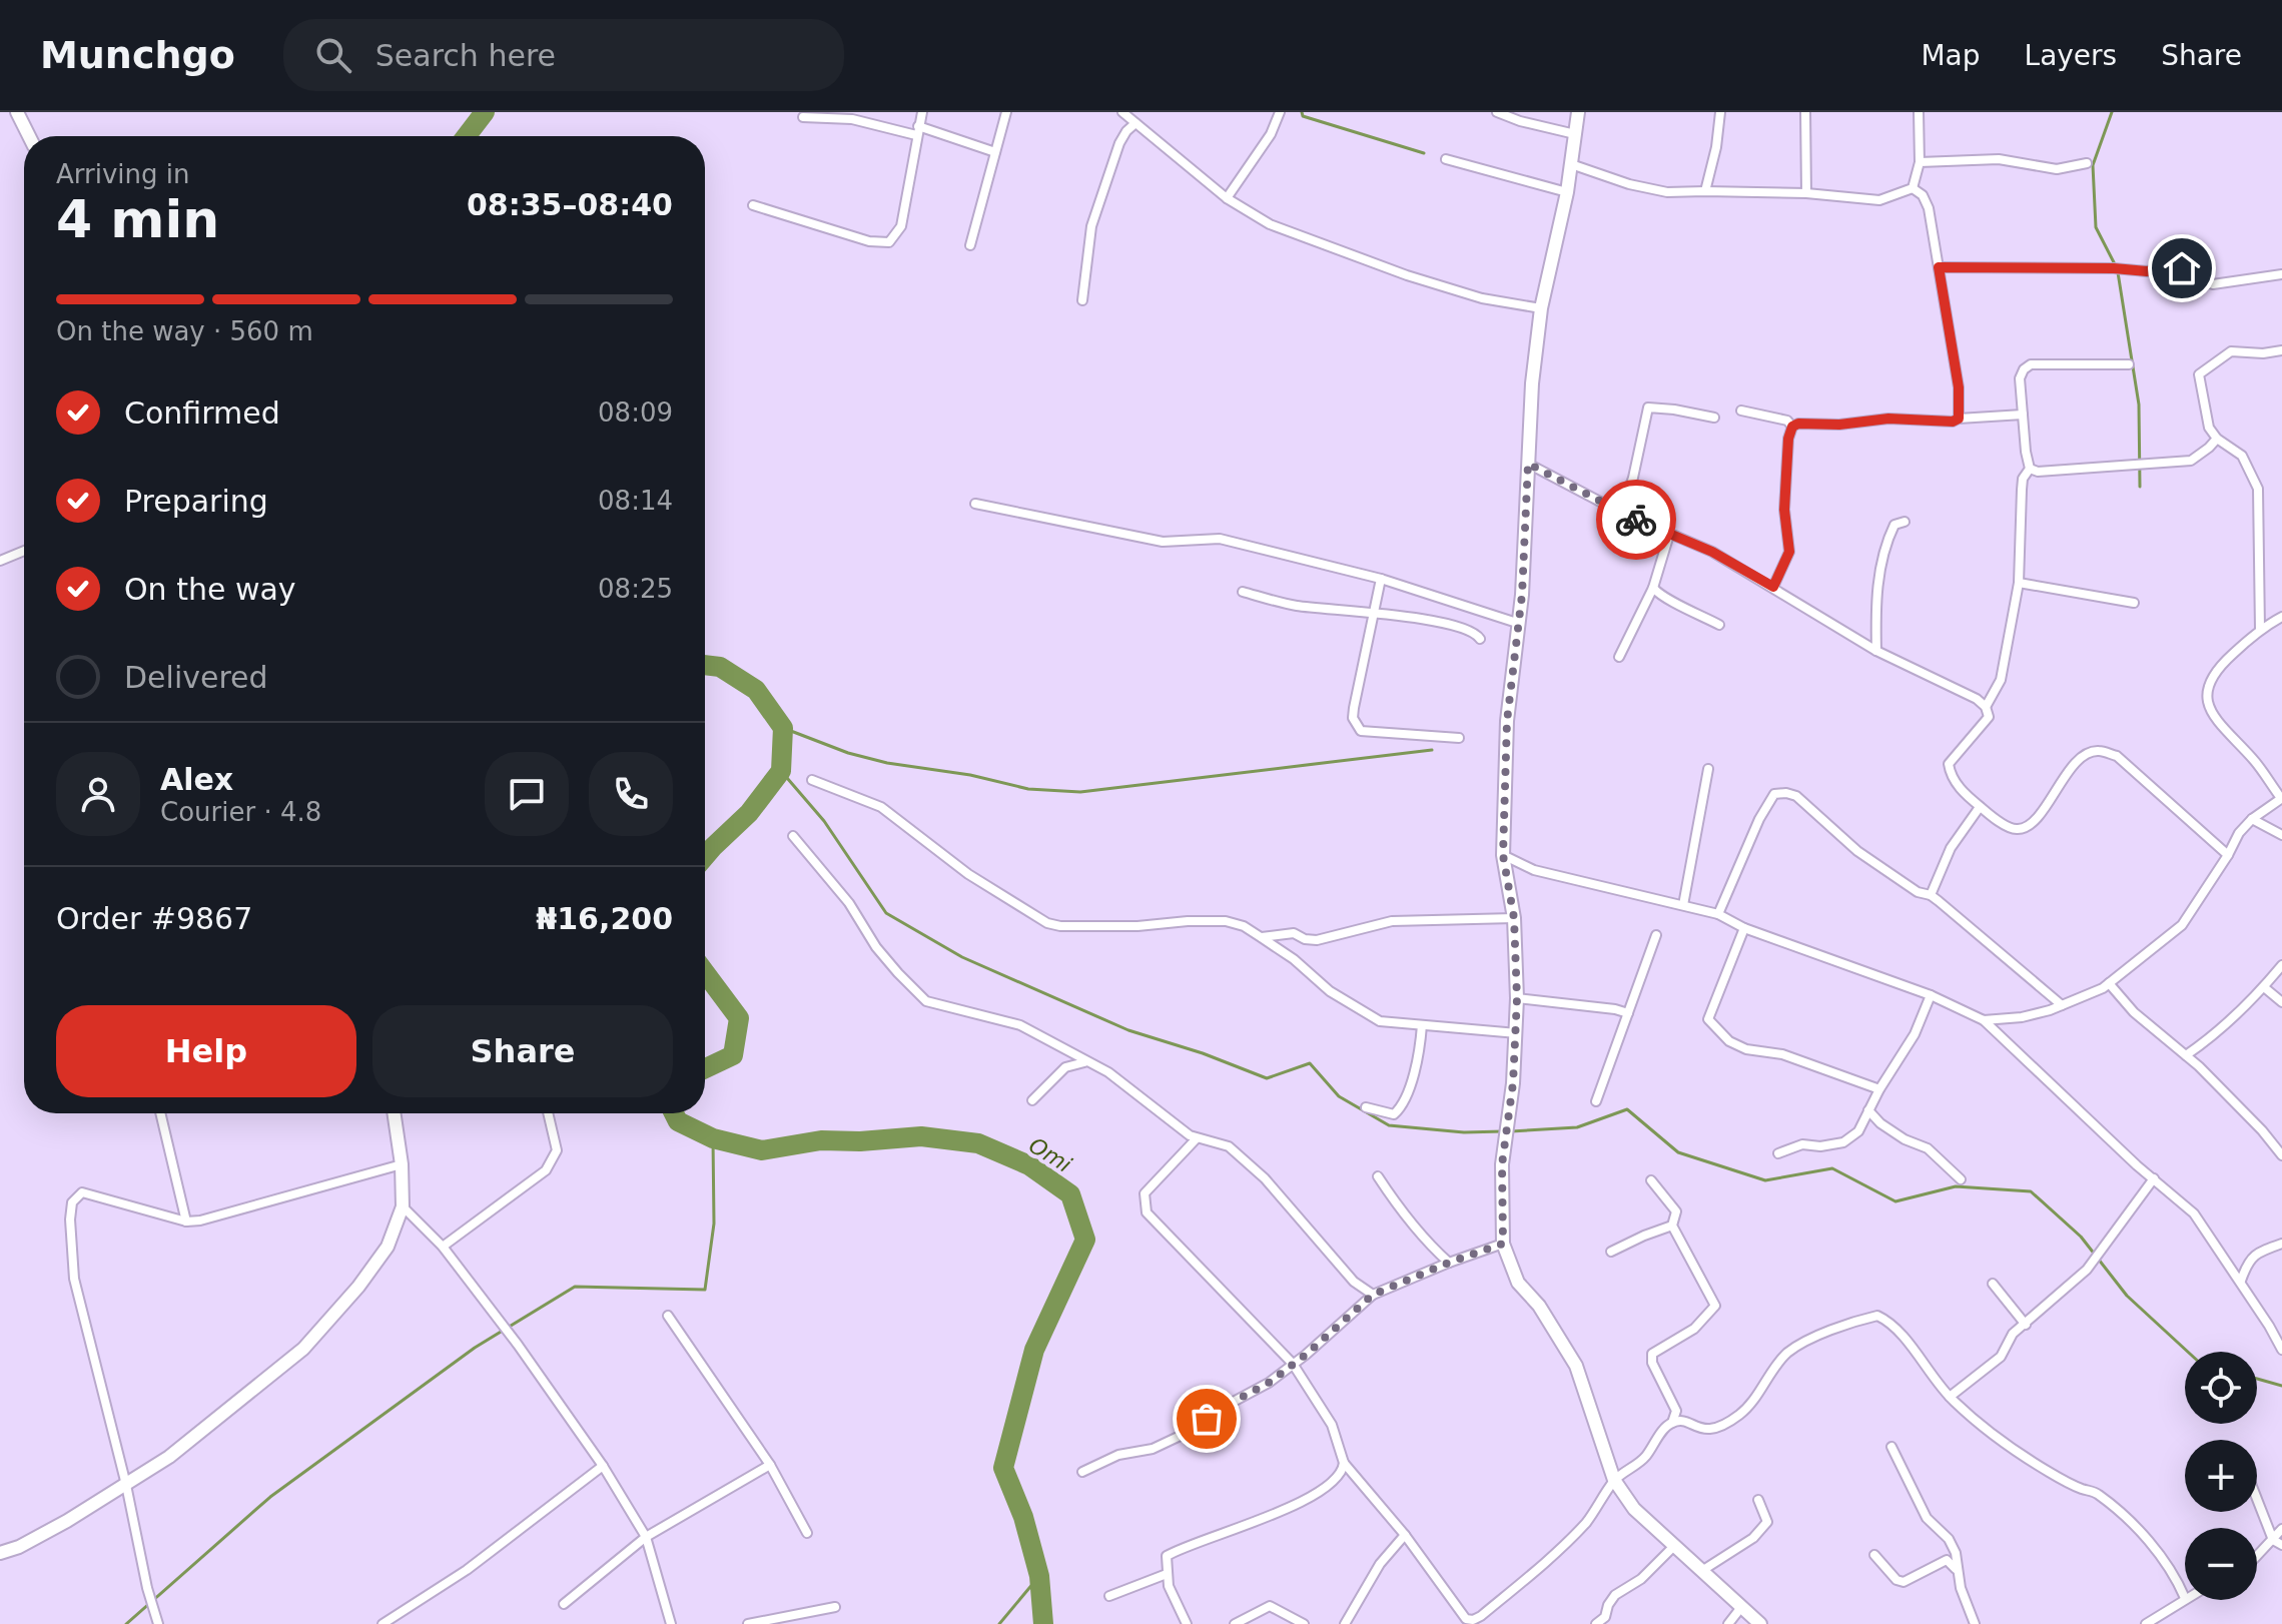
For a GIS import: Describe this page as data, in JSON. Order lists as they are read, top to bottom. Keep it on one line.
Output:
{"water":["Omi"],"page":{"header":"Munchgo","search":"Search here","nav":["Map","Layers","Share"],"heading":["4 min","Arriving in","08:35–08:40"],"panel":["Alex","Courier · 4.8","Order #9867","₦16,200"],"bar":"On the way · 560 m","list":[["Confirmed","08:09"],["Preparing","08:14"],["On the way","08:25"],"Delivered"],"buttons":["Help","Share"],"map_buttons":["+","−"]}}
